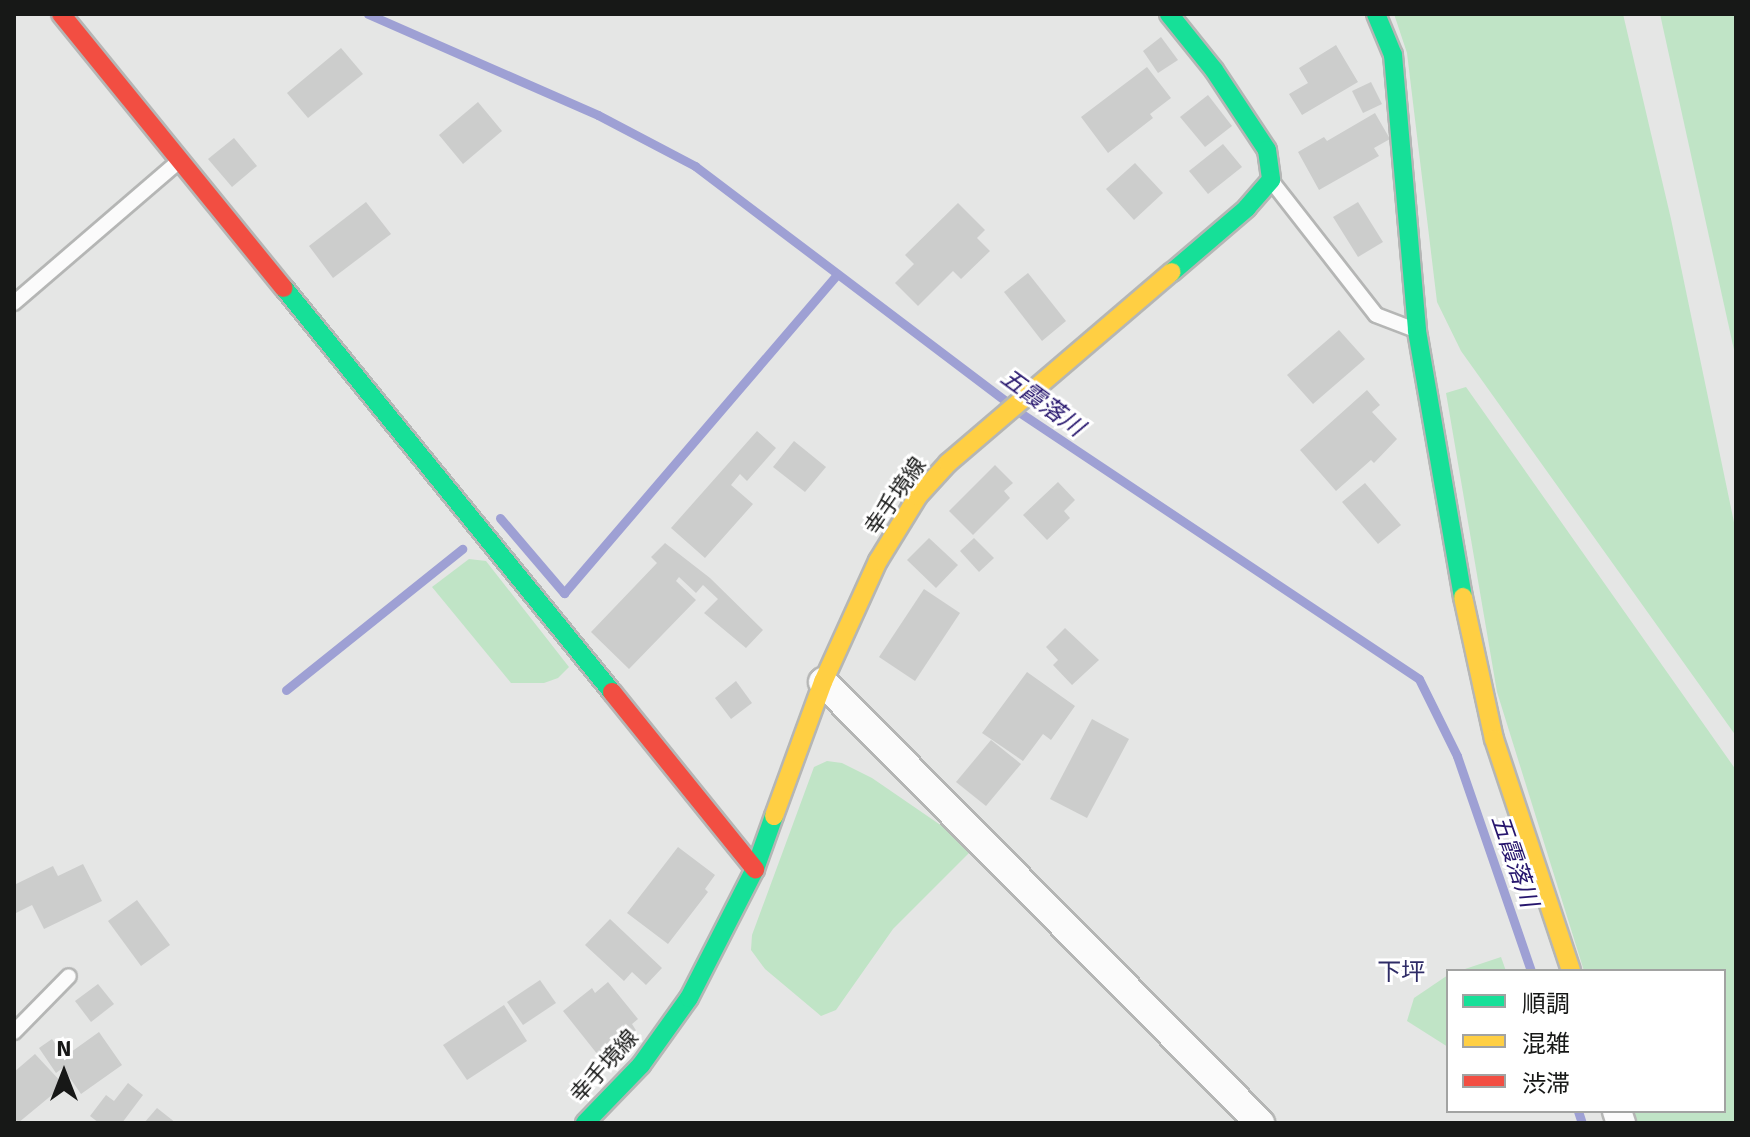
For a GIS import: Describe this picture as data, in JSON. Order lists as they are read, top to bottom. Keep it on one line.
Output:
{"streets":{"street":["幸手境線"]},"districts":["下坪"],"water":["五霞落川"],"legend":["順調","混雑","渋滞"],"north":"top"}
